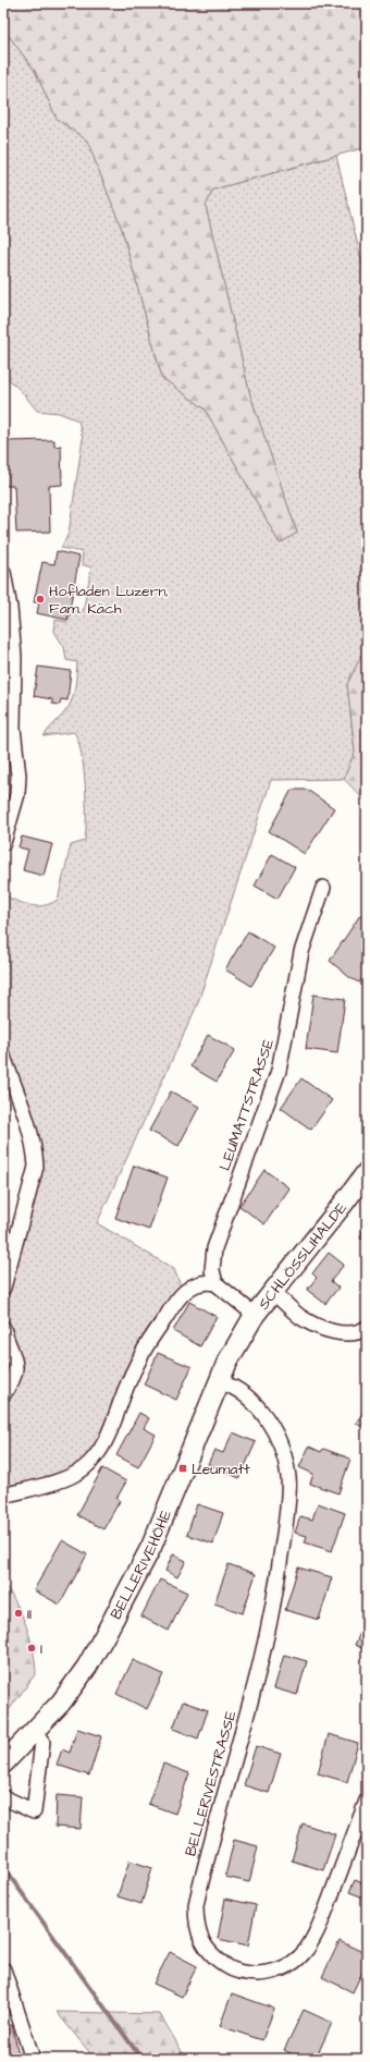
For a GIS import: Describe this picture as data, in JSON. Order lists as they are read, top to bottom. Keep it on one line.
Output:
{"streets":{"main road":["SCHLÖSSLIHALDE","BELLERIVEHÖHE"],"street":["LEUMATTSTRASSE","BELLERIVESTRASSE"]},"crossings":[["SCHLÖSSLIHALDE","BELLERIVEHÖHE"],["BELLERIVEHÖHE","BELLERIVESTRASSE"]],"places":{"other":["Hofladen Luzern, Fam. Käch","II","I"],"transit":["Leumatt"]}}
